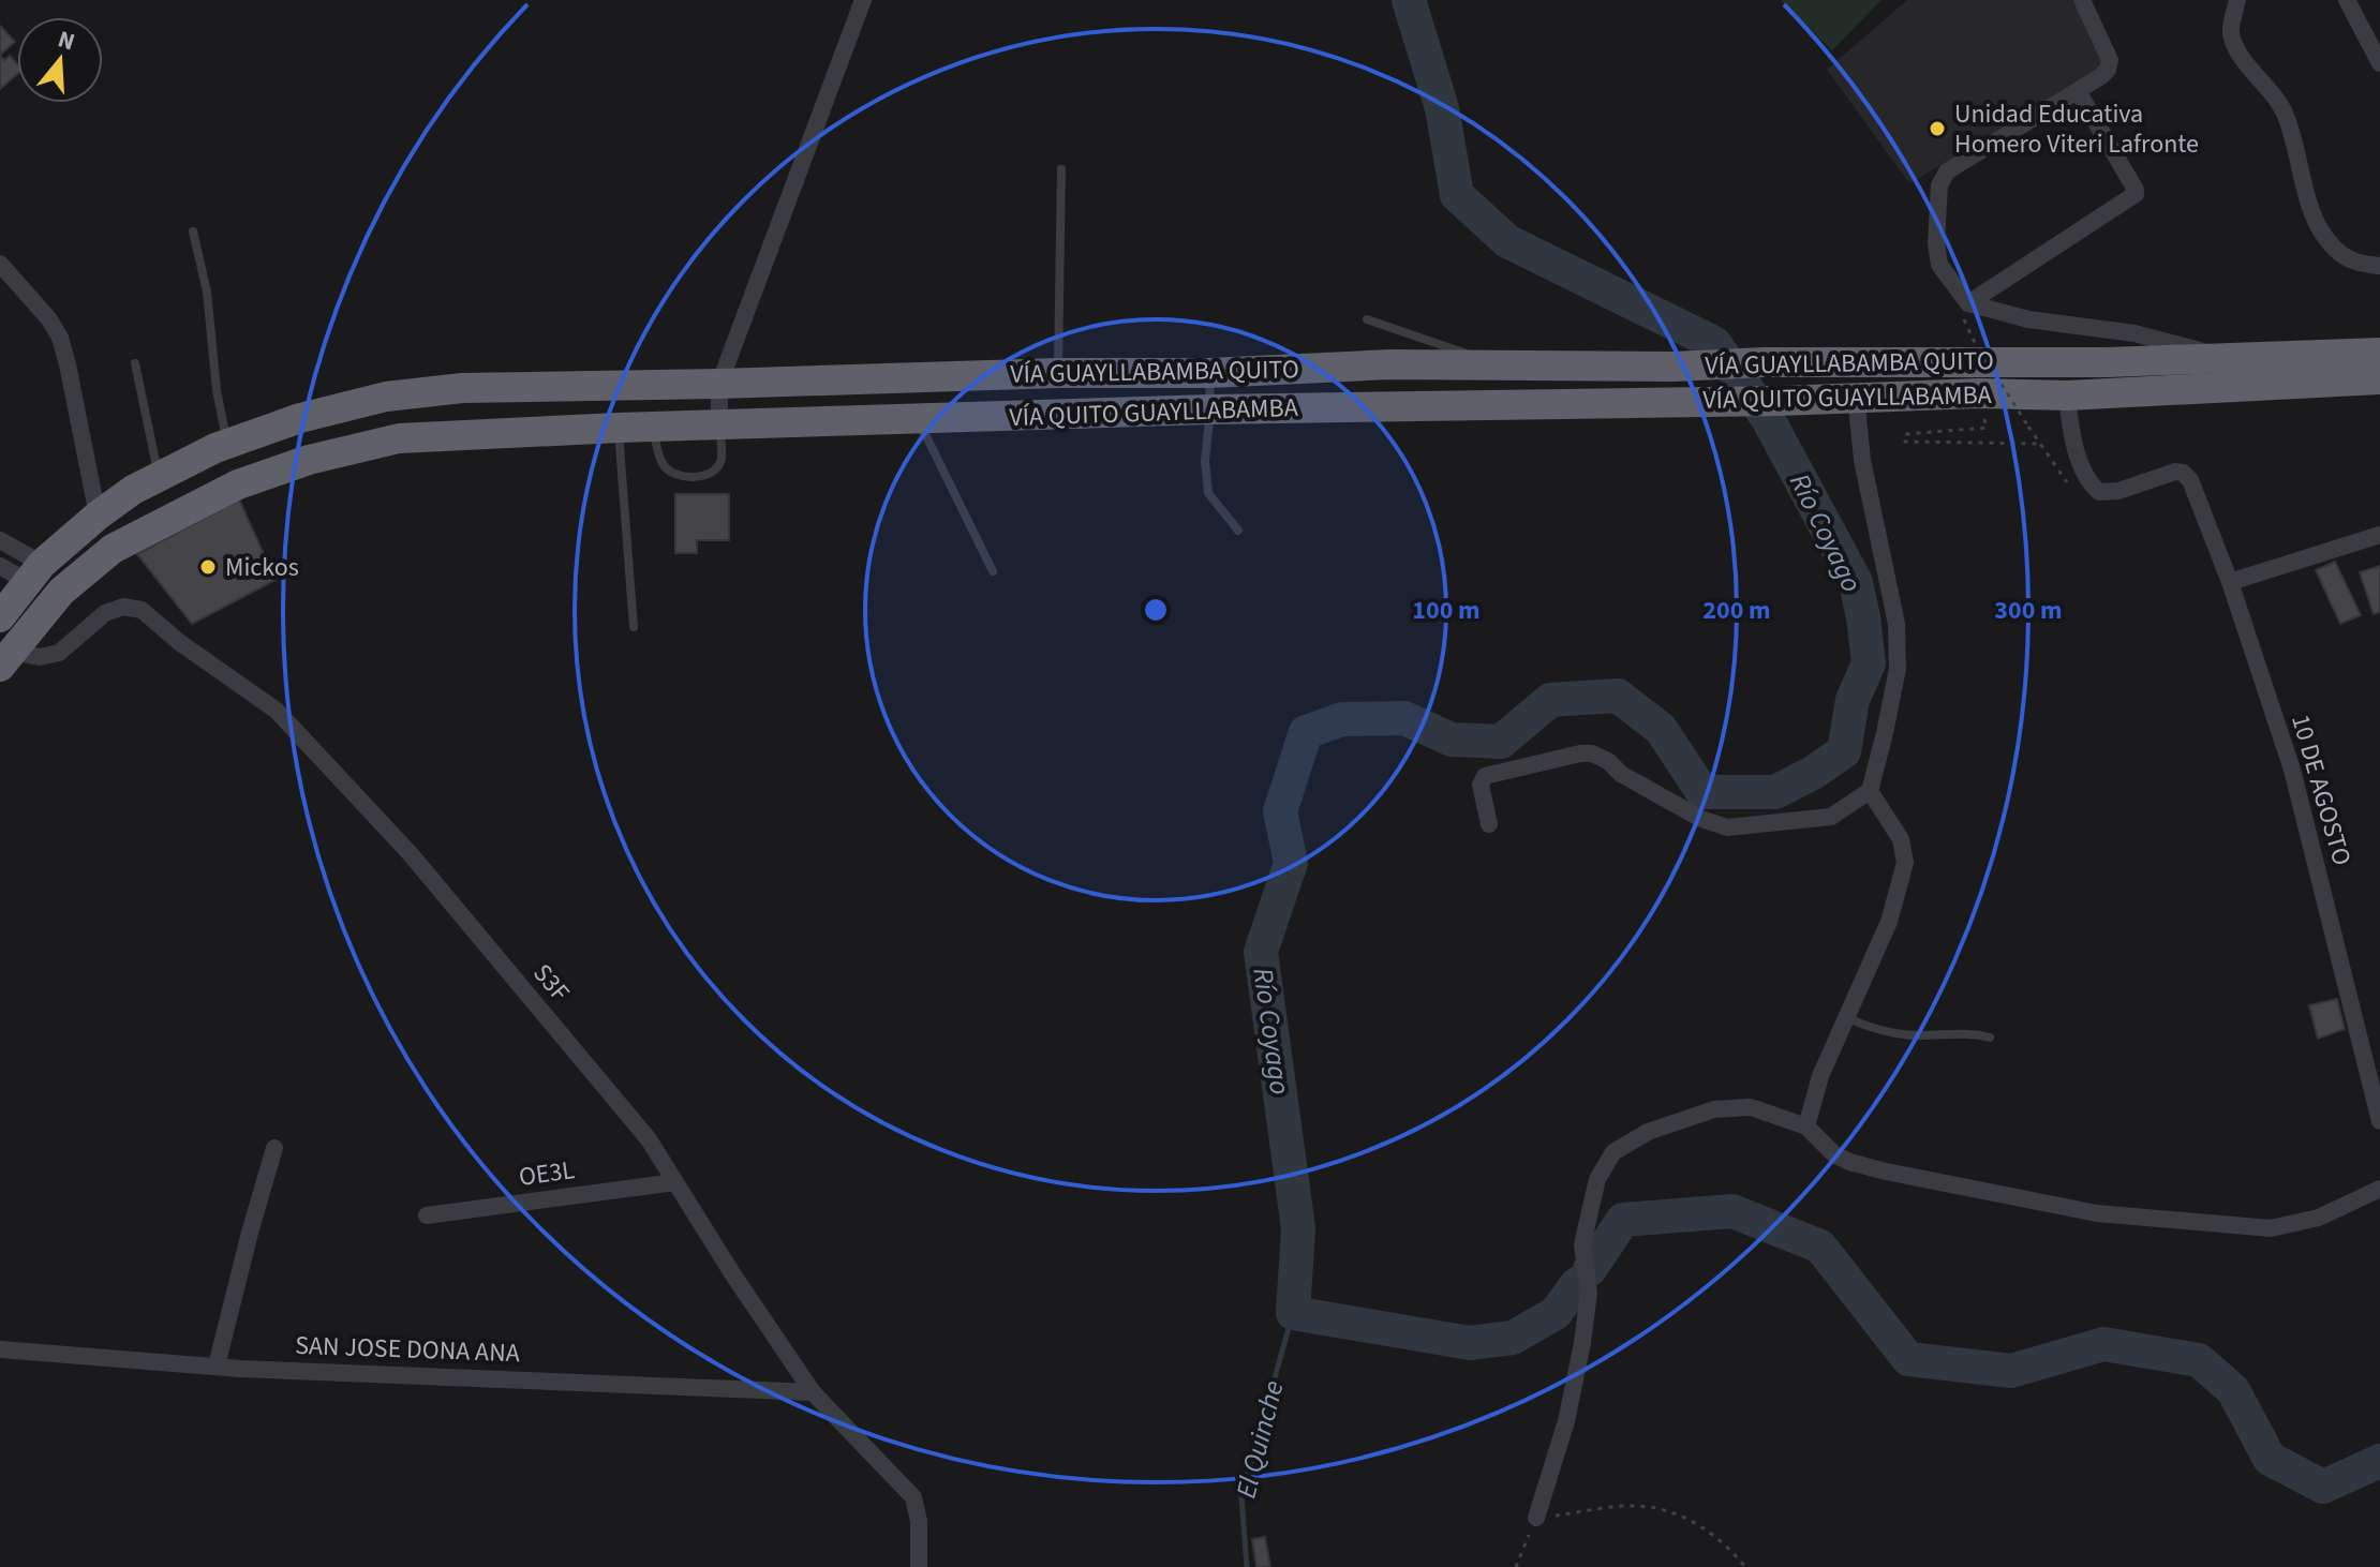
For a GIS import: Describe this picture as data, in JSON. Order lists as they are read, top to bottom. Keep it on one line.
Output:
{"streets":{"highway":["VÍA GUAYLLABAMBA QUITO","VÍA QUITO GUAYLLABAMBA"],"street":["10 DE AGOSTO","S3F","OE3L","SAN JOSE DONA ANA"]},"crossings":[["VÍA QUITO GUAYLLABAMBA","S3F"],["S3F","OE3L"],["S3F","SAN JOSE DONA ANA"]],"water":["Río Coyago","El Quinche"],"places":["Unidad Educativa Homero Viteri Lafronte","Mickos"],"north":"top","rings":["100 m","200 m","300 m"]}
